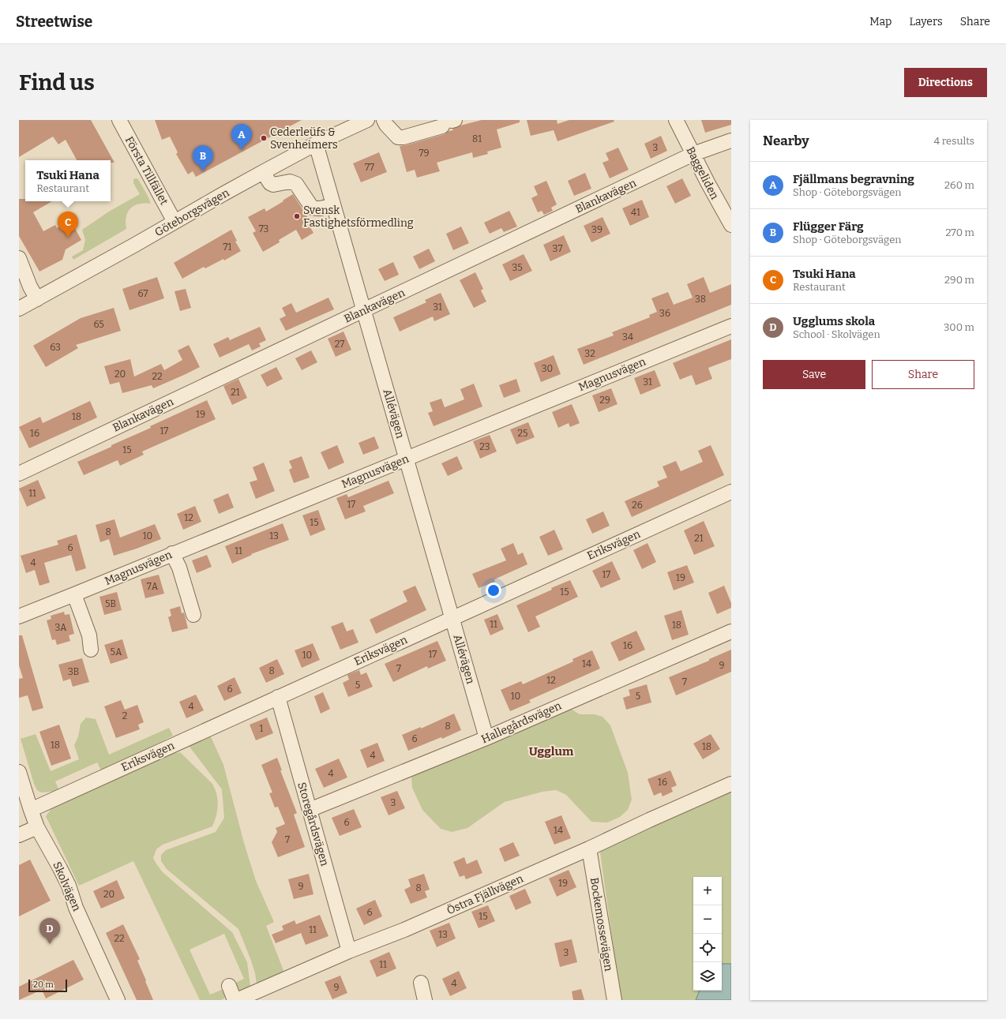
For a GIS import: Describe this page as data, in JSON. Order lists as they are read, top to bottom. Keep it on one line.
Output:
{"streets":{"street":["Första Tillfället","Baggeliden","Blankavägen","Göteborgsvägen","Magnusvägen","Allévägen","Eriksvägen","Hallegårdsvägen","Storegårdsvägen","Skolvägen","Östra Fjällvägen","Bockemossevägen"]},"crossings":[["Första Tillfället","Göteborgsvägen"],["Baggeliden","Blankavägen"],["Blankavägen","Allévägen"],["Göteborgsvägen","Allévägen"],["Magnusvägen","Allévägen"],["Allévägen","Eriksvägen"],["Allévägen","Hallegårdsvägen"],["Eriksvägen","Storegårdsvägen"],["Eriksvägen","Skolvägen"],["Hallegårdsvägen","Storegårdsvägen"],["Storegårdsvägen","Östra Fjällvägen"],["Östra Fjällvägen","Bockemossevägen"]],"districts":["Ugglum"],"places":["Cederleüfs & Svenheimers","Svensk Fastighetsförmedling"],"house_numbers":["81","3","79","77","41","73","39","71","37","35","67","38","31","36","65","34","27","63","32","30","20","22","31","21","29","19","18","17","16","25","23","15","11","17","26","12","15","8","10","13","21","6","11","4","17","19","7A","15","5B","11","18","3A","16","5A","17","10","14","9","7","8","3B","12","7","5","6","10","5","4","2","8","1","6","18","18","4","4","16","3","6","14","7","19","9","8","20","6","15","11","13","22","3","11","4","9"],"scale_bar":"20 m","page":{"header":"Streetwise","nav":["Map","Layers","Share"],"buttons":["Directions",["Save","Share"]],"title":"Find us","heading":["Nearby","4 results"],"pins":["A","B","C","D"],"popup":["Tsuki Hana","Restaurant"],"list":[{"mark":"A","name":"Fjällmans begravning","note":"Shop · Göteborgsvägen","value":"260 m"},{"mark":"B","name":"Flügger Färg","note":"Shop · Göteborgsvägen","value":"270 m"},{"mark":"C","name":"Tsuki Hana","note":"Restaurant","value":"290 m"},{"mark":"D","name":"Ugglums skola","note":"School · Skolvägen","value":"300 m"}],"map_buttons":["+","−"],"scale":"20 m"}}
